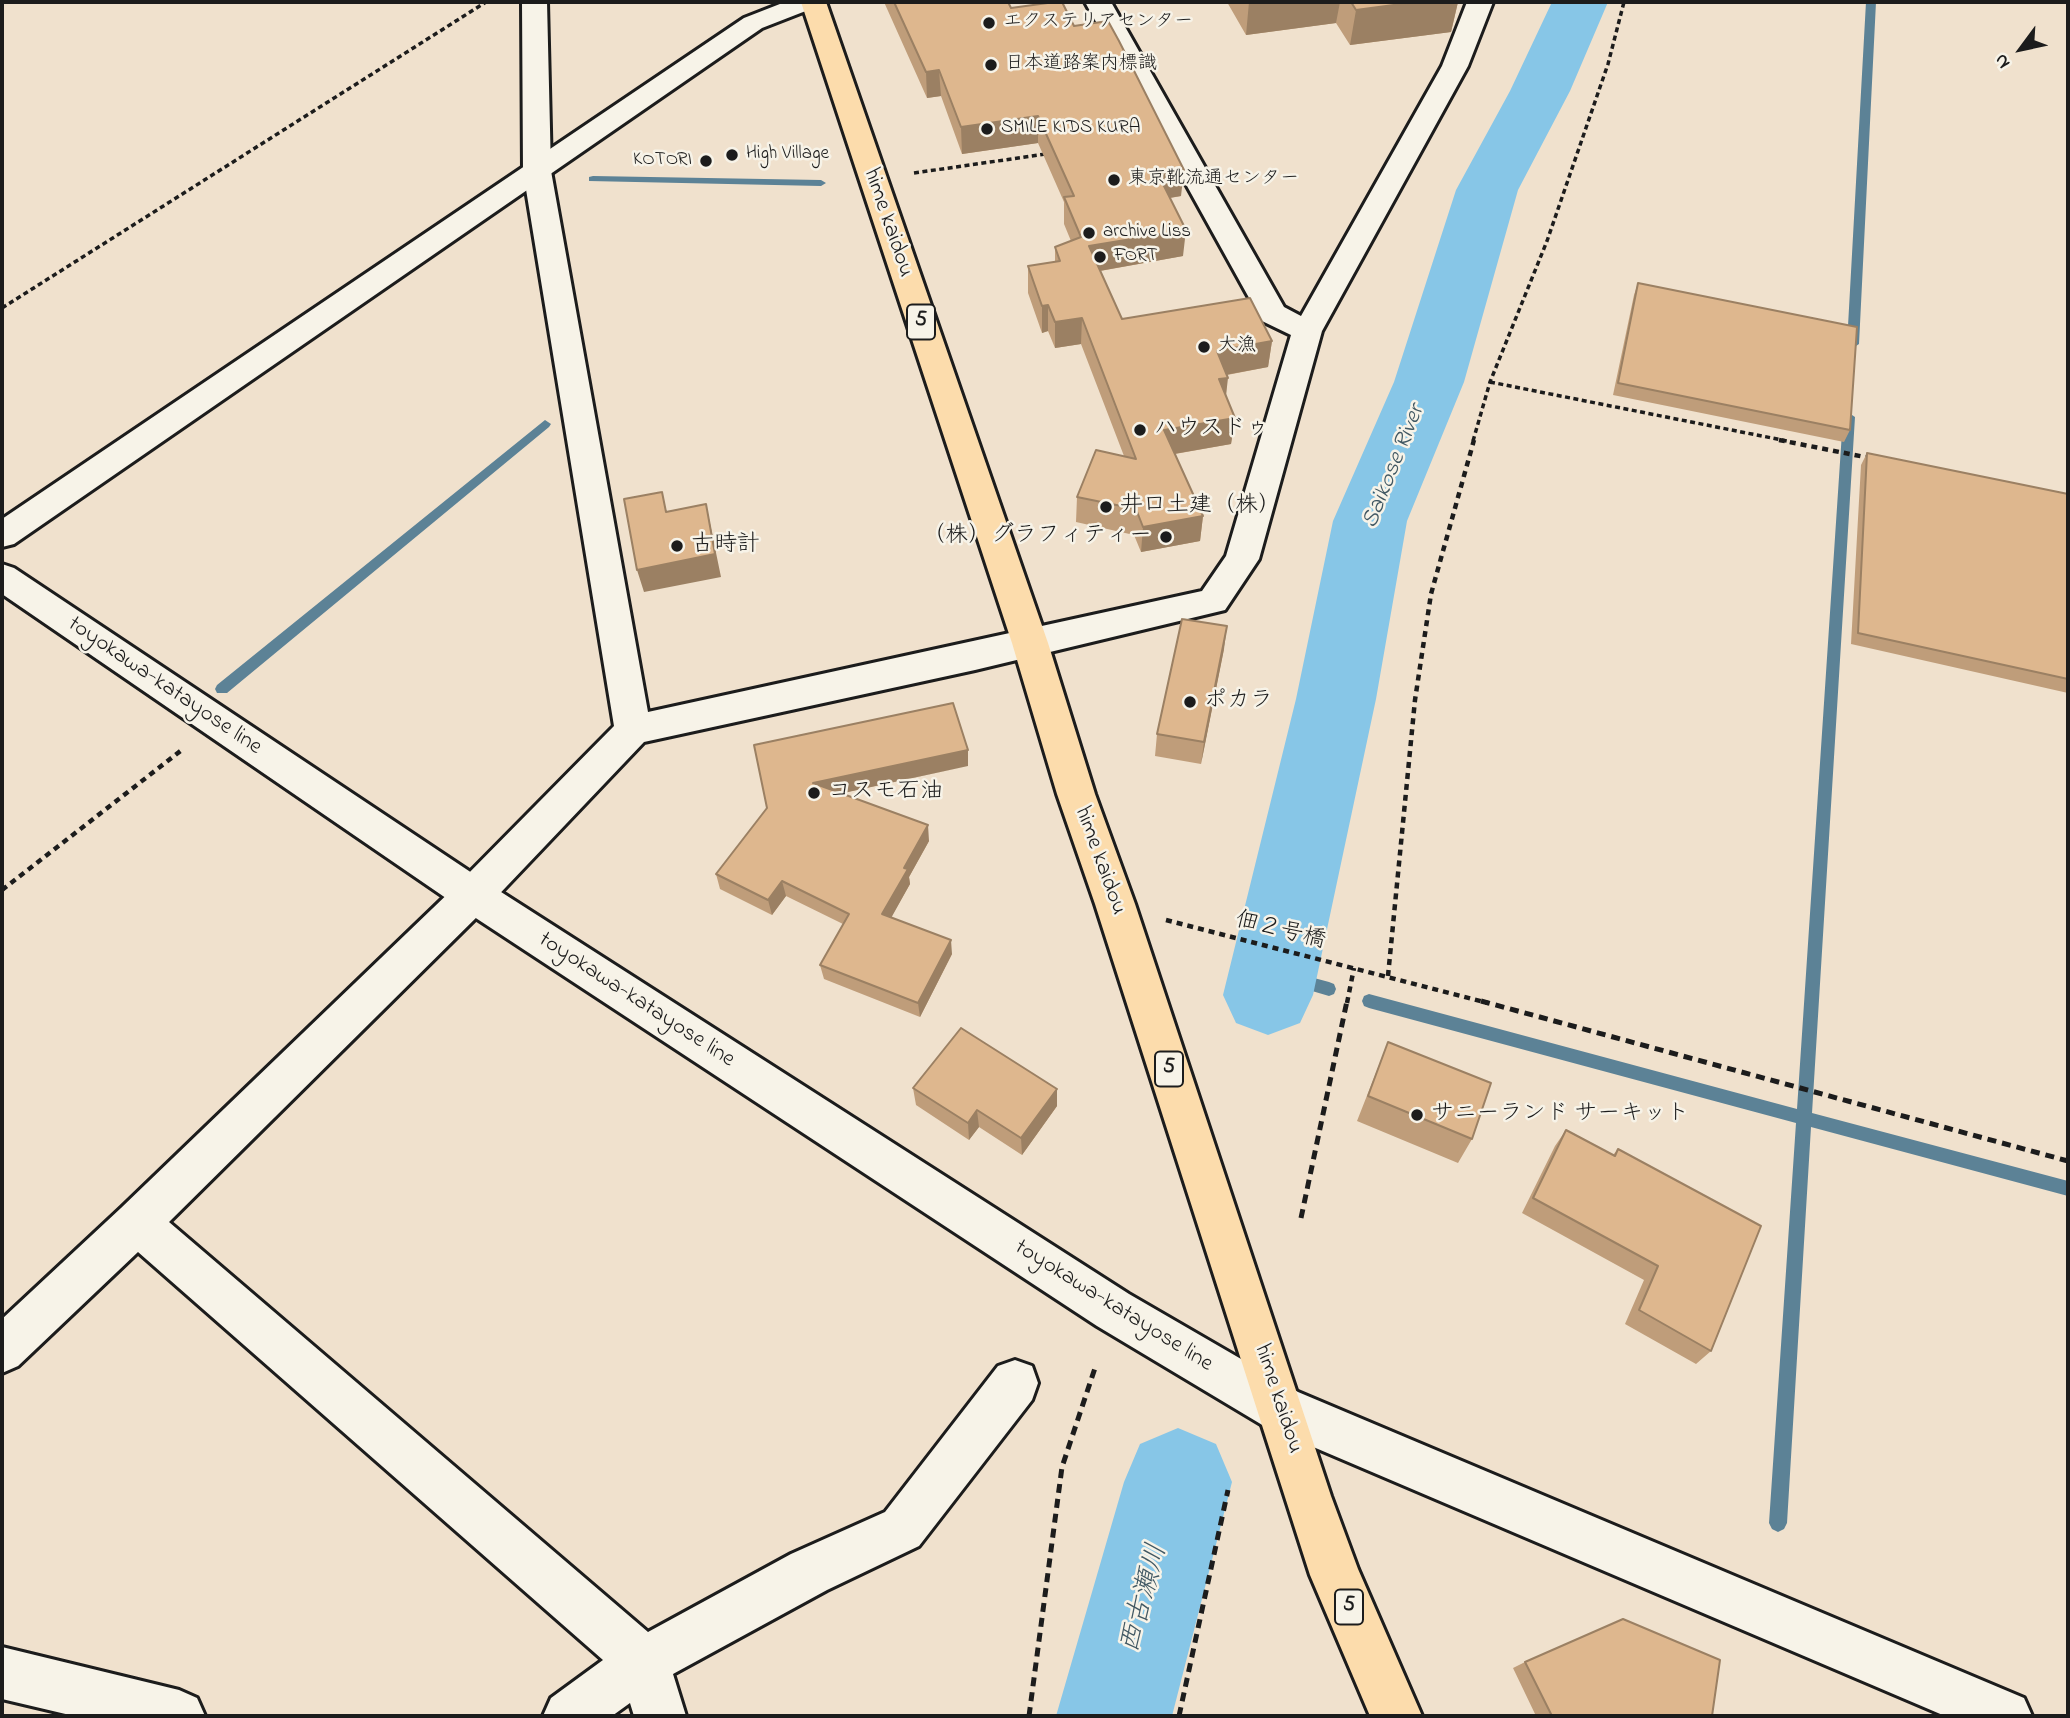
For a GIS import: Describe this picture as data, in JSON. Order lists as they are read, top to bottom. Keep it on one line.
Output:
{"streets":{"main road":["hime kaidou","5"],"street":["toyokawa-katayose line"],"path":["佃２号橋"]},"crossings":[["hime kaidou","toyokawa-katayose line"]],"water":["Saikose River","西古瀬川"],"places":["エクステリアセンター","日本道路案内標識","SMILE KIDS KURA","High Village","KOTORI","東京靴流通センター","archive Liss","FORT","大漁","ハウスドゥ","井口土建（株）","（株）グラフィティー","古時計","ポカラ","コスモ石油","サニーランド サーキット"],"north":"bottom left"}
